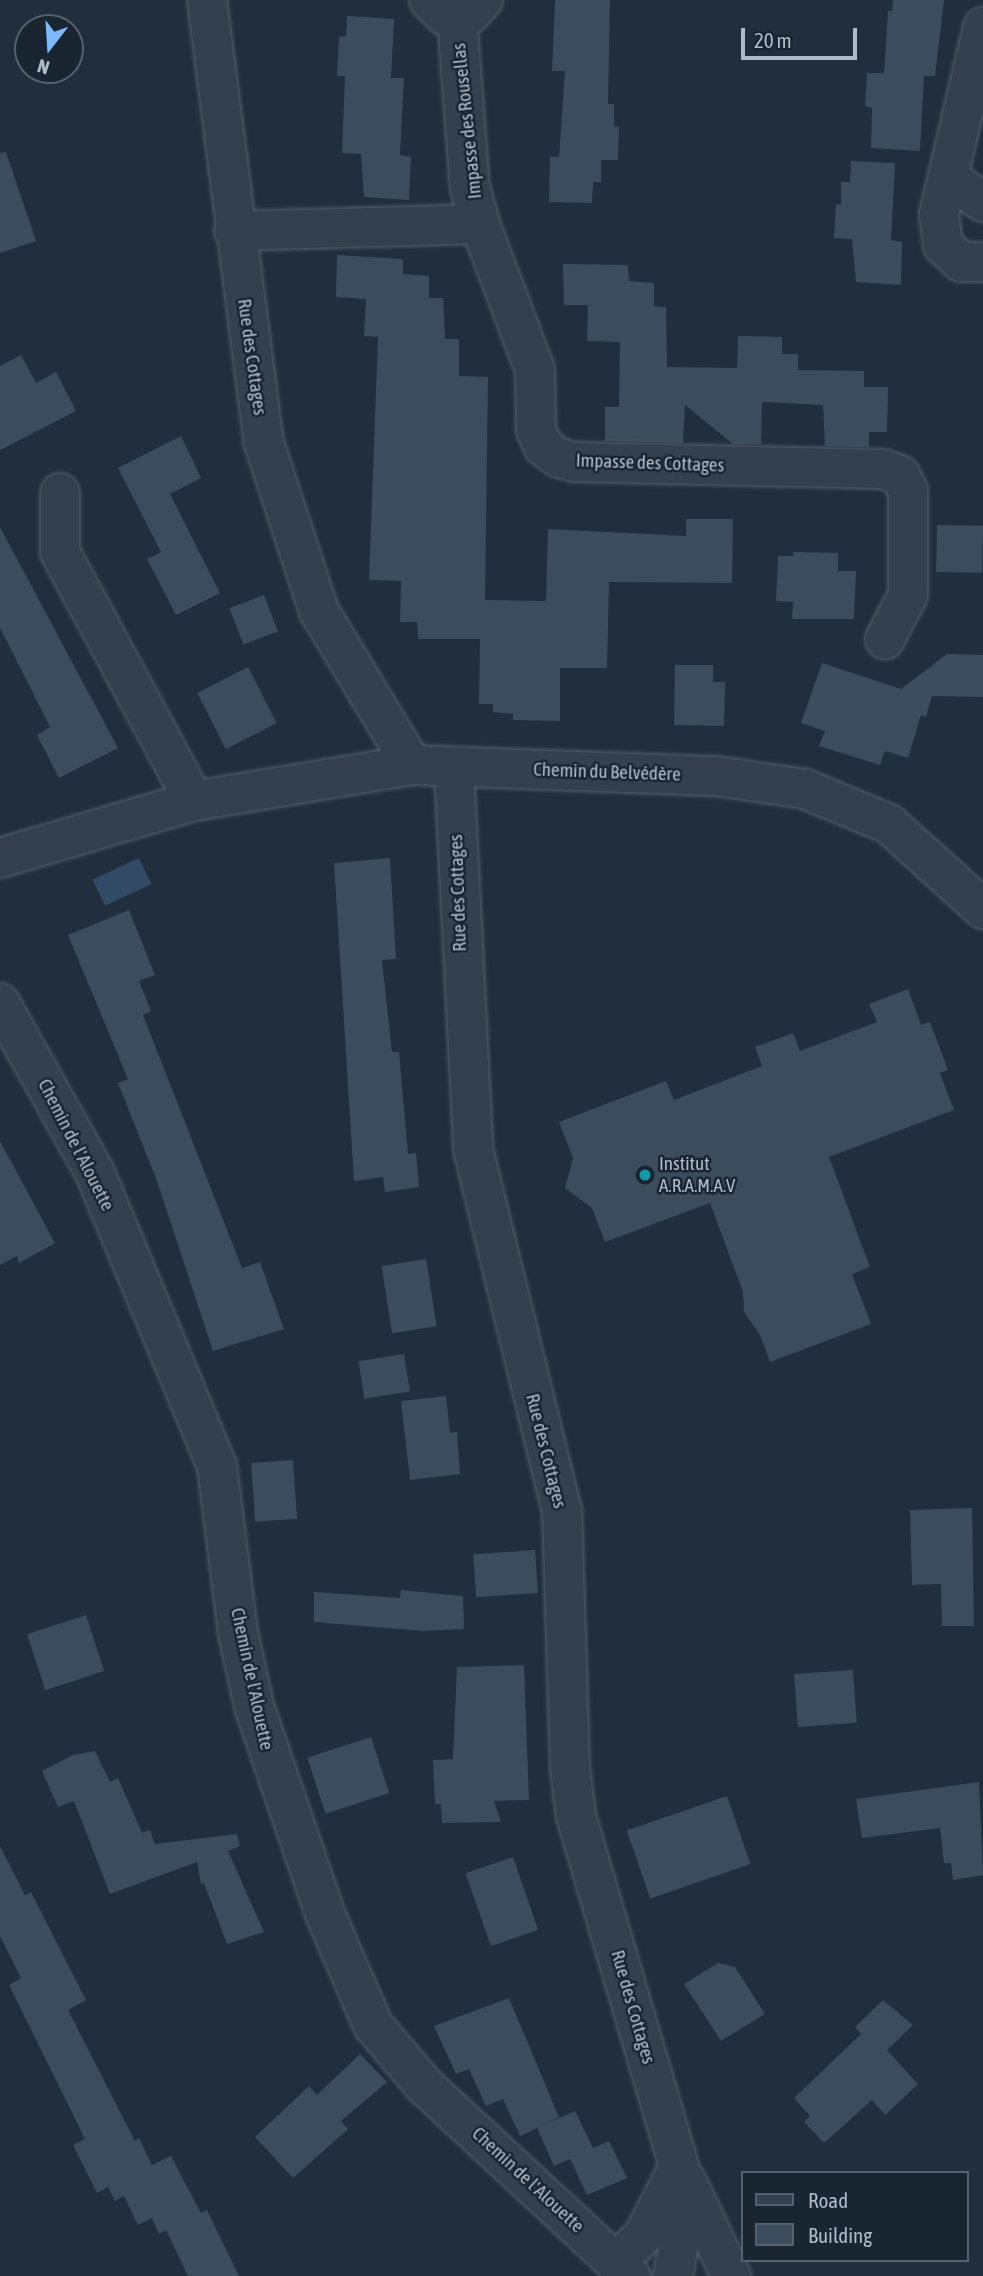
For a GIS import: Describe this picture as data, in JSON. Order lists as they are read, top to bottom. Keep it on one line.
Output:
{"streets":{"street":["Impasse des Rousellas","Rue des Cottages","Impasse des Cottages","Chemin du Belvédère","Chemin de l'Alouette"]},"crossings":[["Impasse des Rousellas","Impasse des Cottages"],["Rue des Cottages","Chemin du Belvédère"]],"places":["Institut A.R.A.M.A.V"],"legend":["Road","Building"],"scale_bar":"20 m","north":"bottom"}
